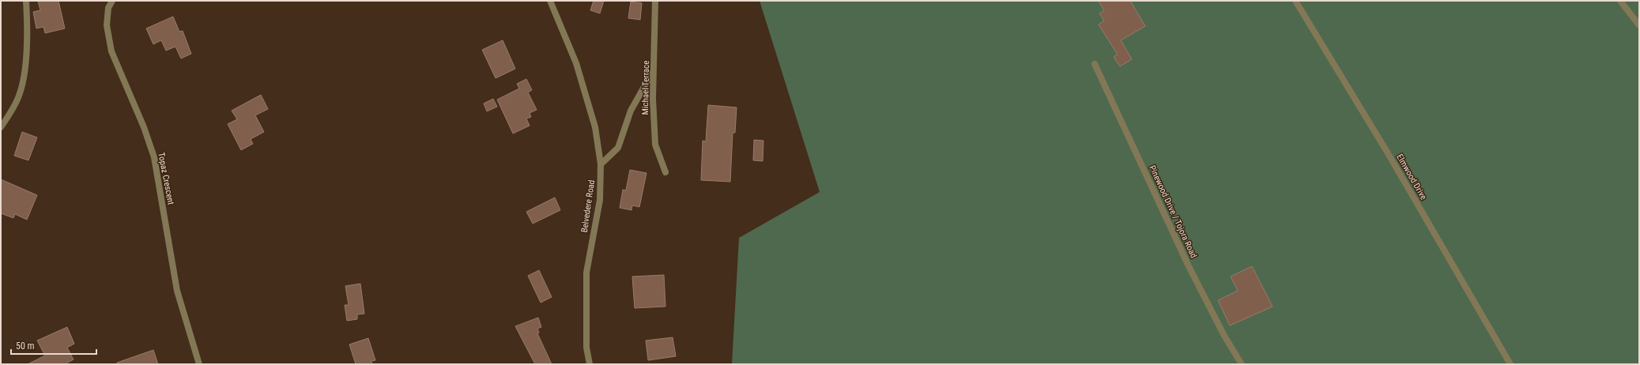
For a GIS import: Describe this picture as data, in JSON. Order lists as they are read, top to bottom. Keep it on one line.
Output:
{"streets":{"street":["Michael Terrace","Elmwood Drive","Topaz Crescent","Belvedere Road","Pinewood Drive / Tojora Road"]},"scale_bar":"50 m"}
